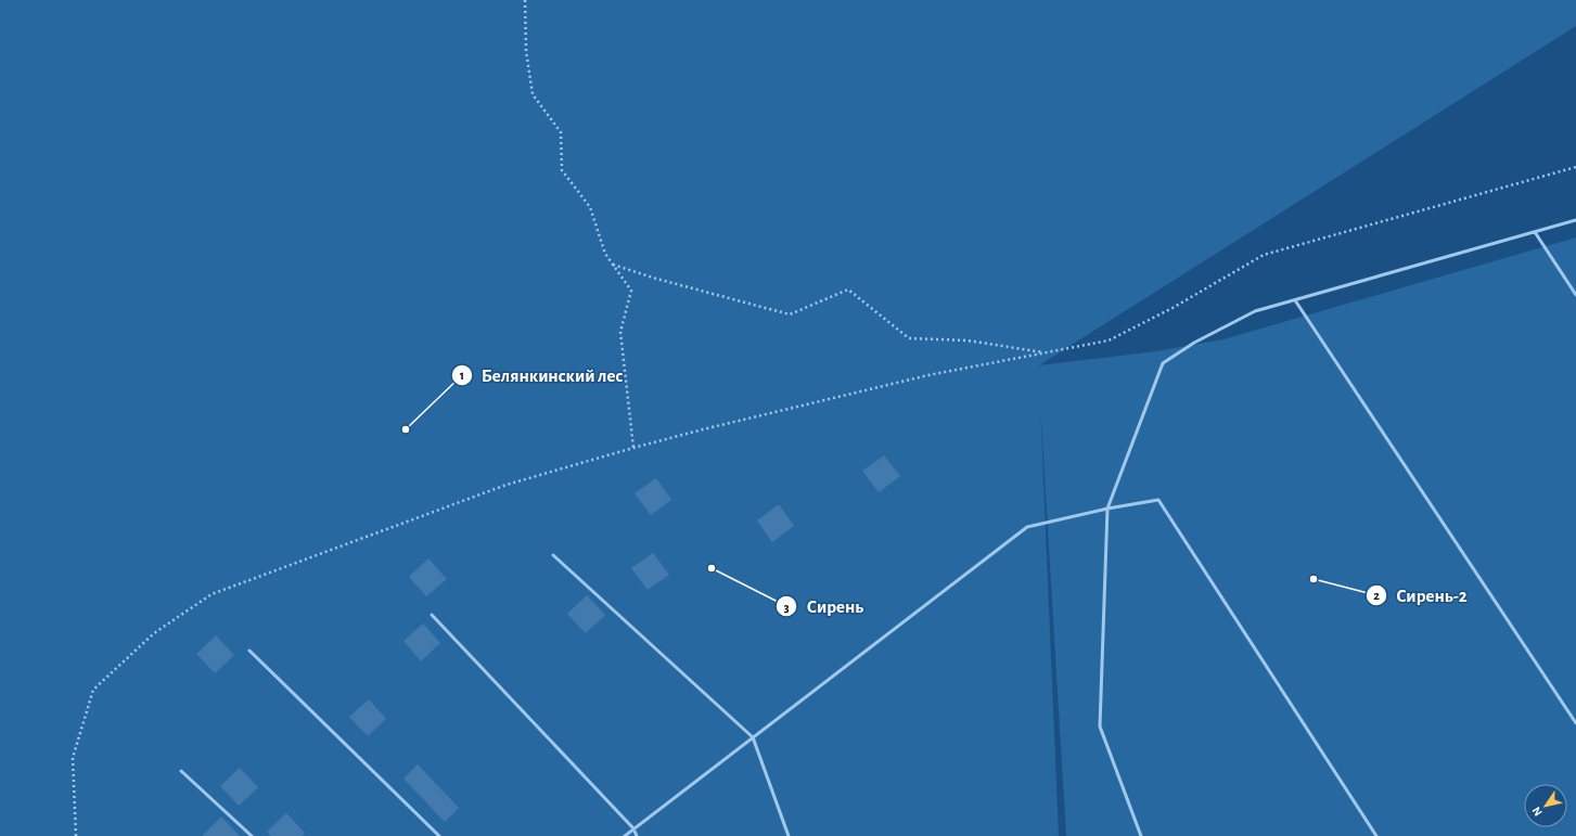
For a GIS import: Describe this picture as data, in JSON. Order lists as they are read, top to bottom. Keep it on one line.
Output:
{"places":["Белянкинский лес","Сирень","Сирень-2"],"north":"bottom left"}
